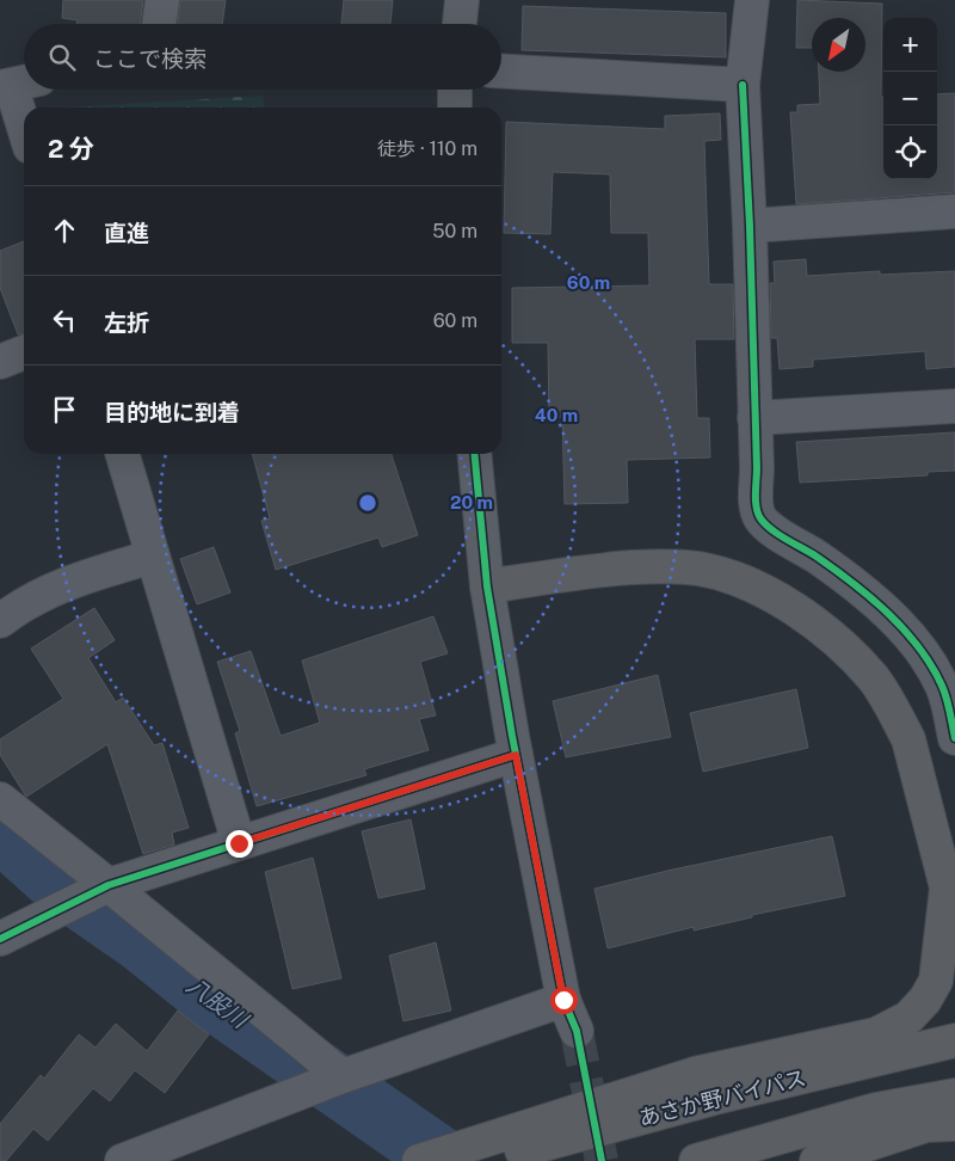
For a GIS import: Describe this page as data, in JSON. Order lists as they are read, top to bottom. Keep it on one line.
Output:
{"streets":{"highway":["あさか野バイパス"]},"water":["八股川"],"north":"bottom left","page":{"map_buttons":["+","−"],"search":"ここで検索","heading":["2 分","徒歩 · 110 m"],"list":[["直進","50 m"],["左折","60 m"],"目的地に到着"]},"rings":["60 m","40 m","20 m"]}
